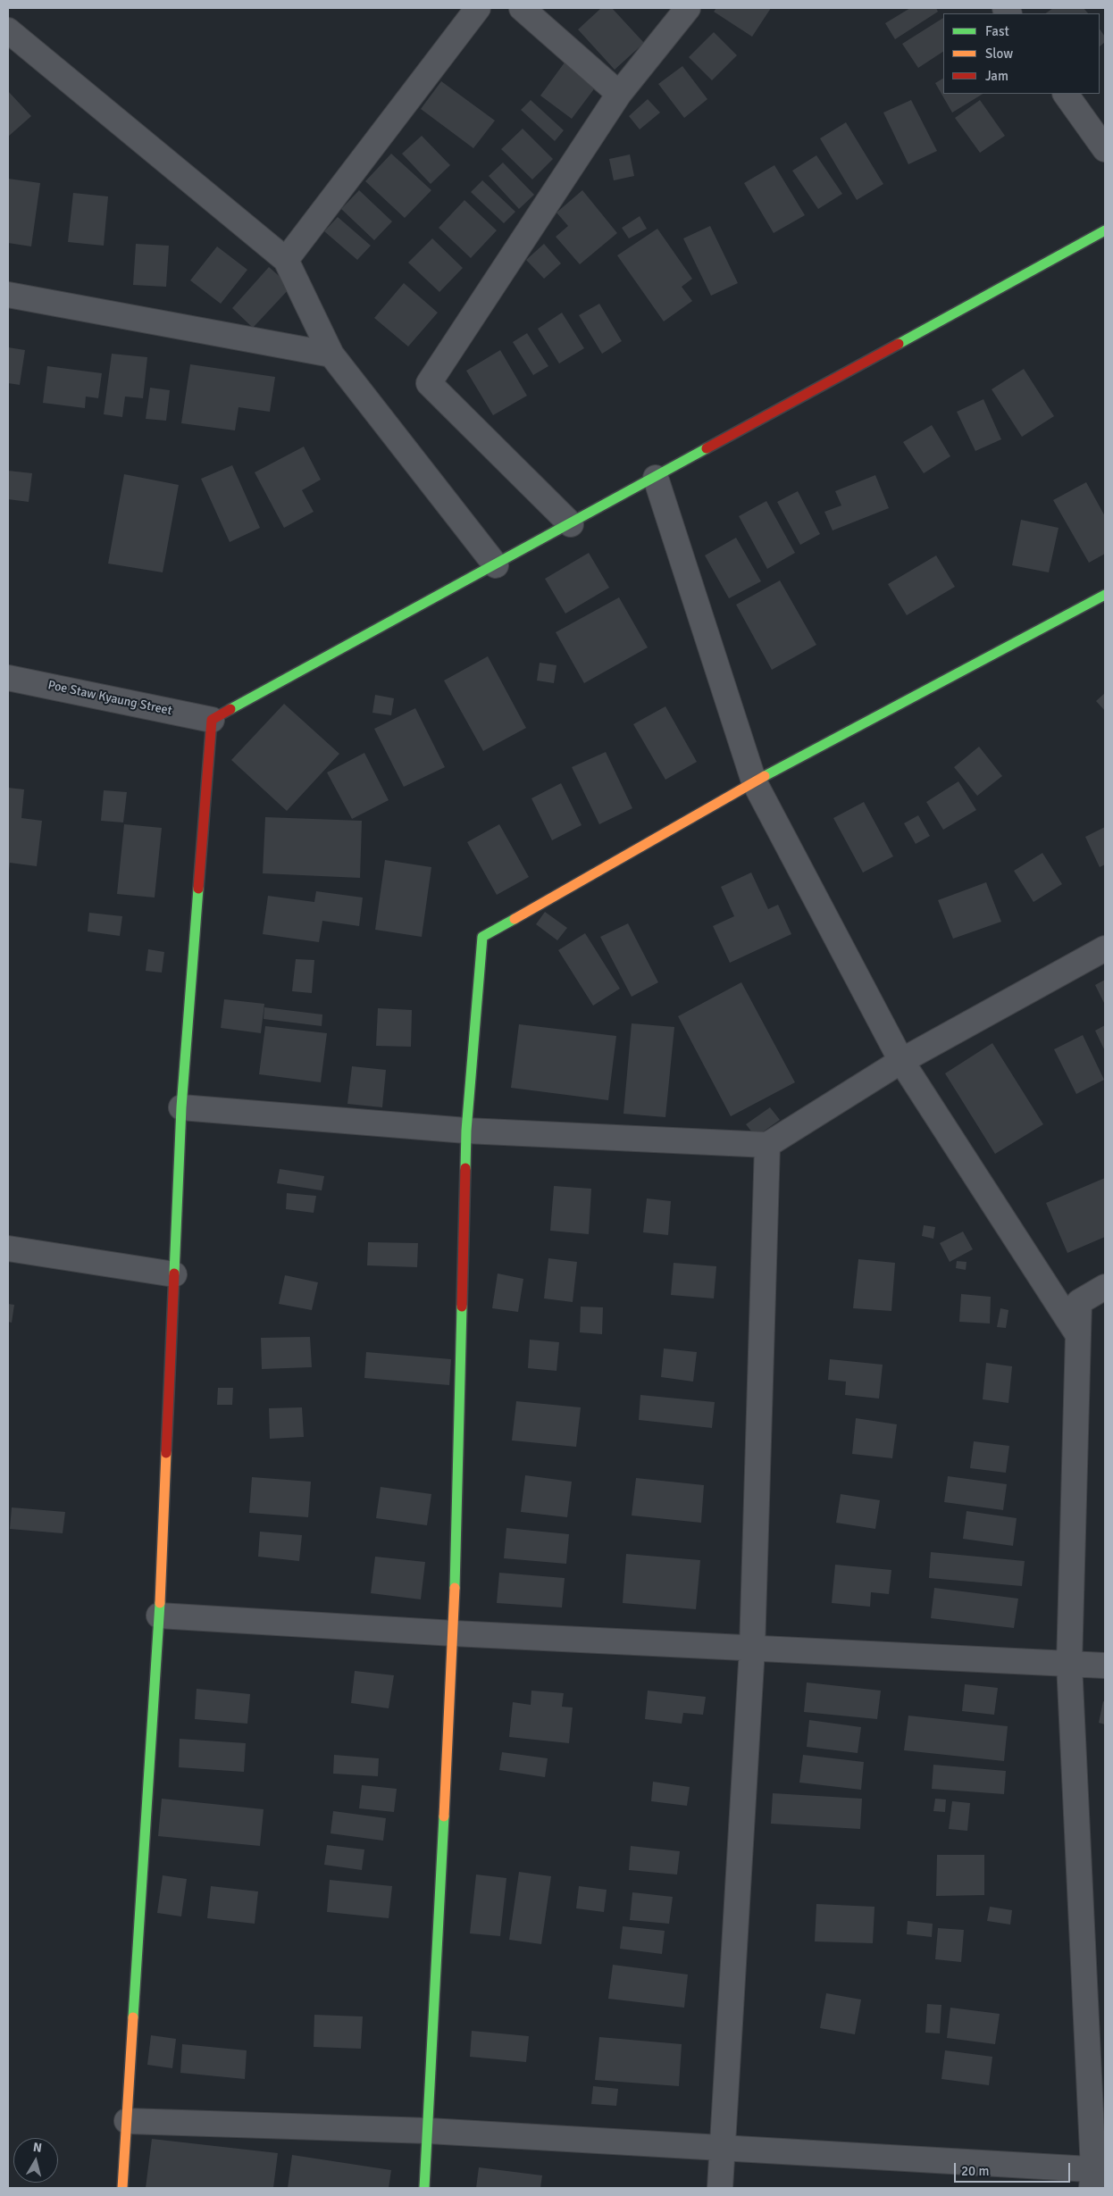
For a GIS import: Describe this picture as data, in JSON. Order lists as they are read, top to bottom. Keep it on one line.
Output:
{"streets":{"street":["Poe Staw Kyaung Street"]},"legend":["Fast","Slow","Jam"],"scale_bar":"20 m","north":"top"}
